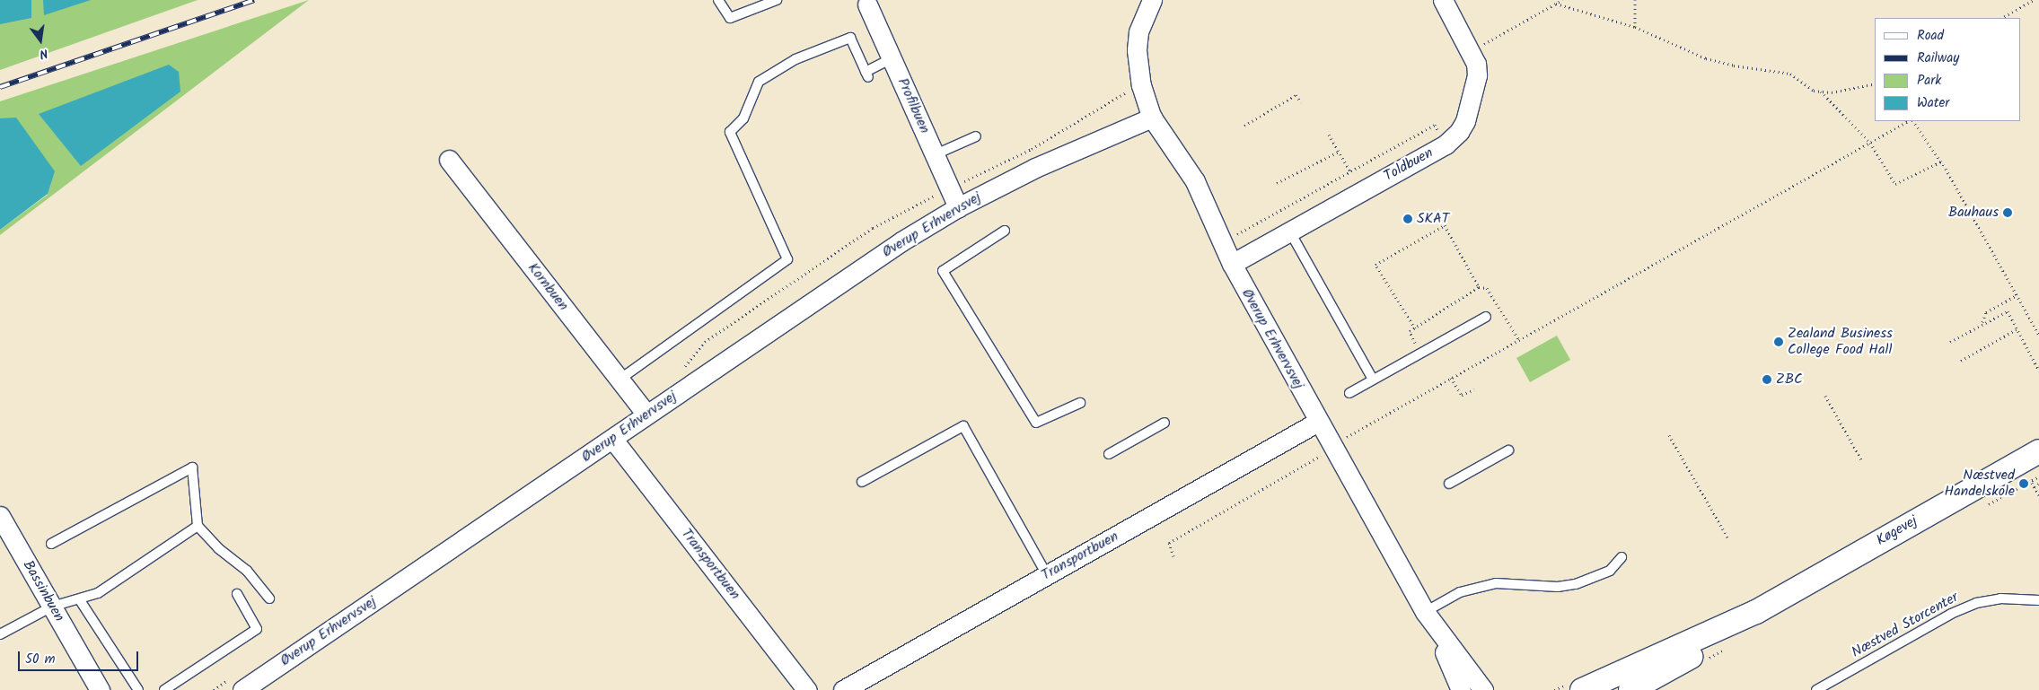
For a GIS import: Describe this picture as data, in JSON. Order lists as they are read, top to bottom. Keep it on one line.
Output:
{"streets":{"street":["Profilbuen","Toldbuen","Øverup Erhvervsvej","Kornbuen","Køgevej","Transportbuen","Bassinbuen"],"lane":["Næstved Storcenter"]},"crossings":[["Profilbuen","Øverup Erhvervsvej"],["Toldbuen","Øverup Erhvervsvej"],["Øverup Erhvervsvej","Kornbuen"],["Øverup Erhvervsvej","Transportbuen"]],"places":["Bauhaus","SKAT","Zealand Business College Food Hall","ZBC","Næstved Handelskole"],"legend":["Road","Railway","Park","Water"],"scale_bar":"50 m","north":"bottom"}
